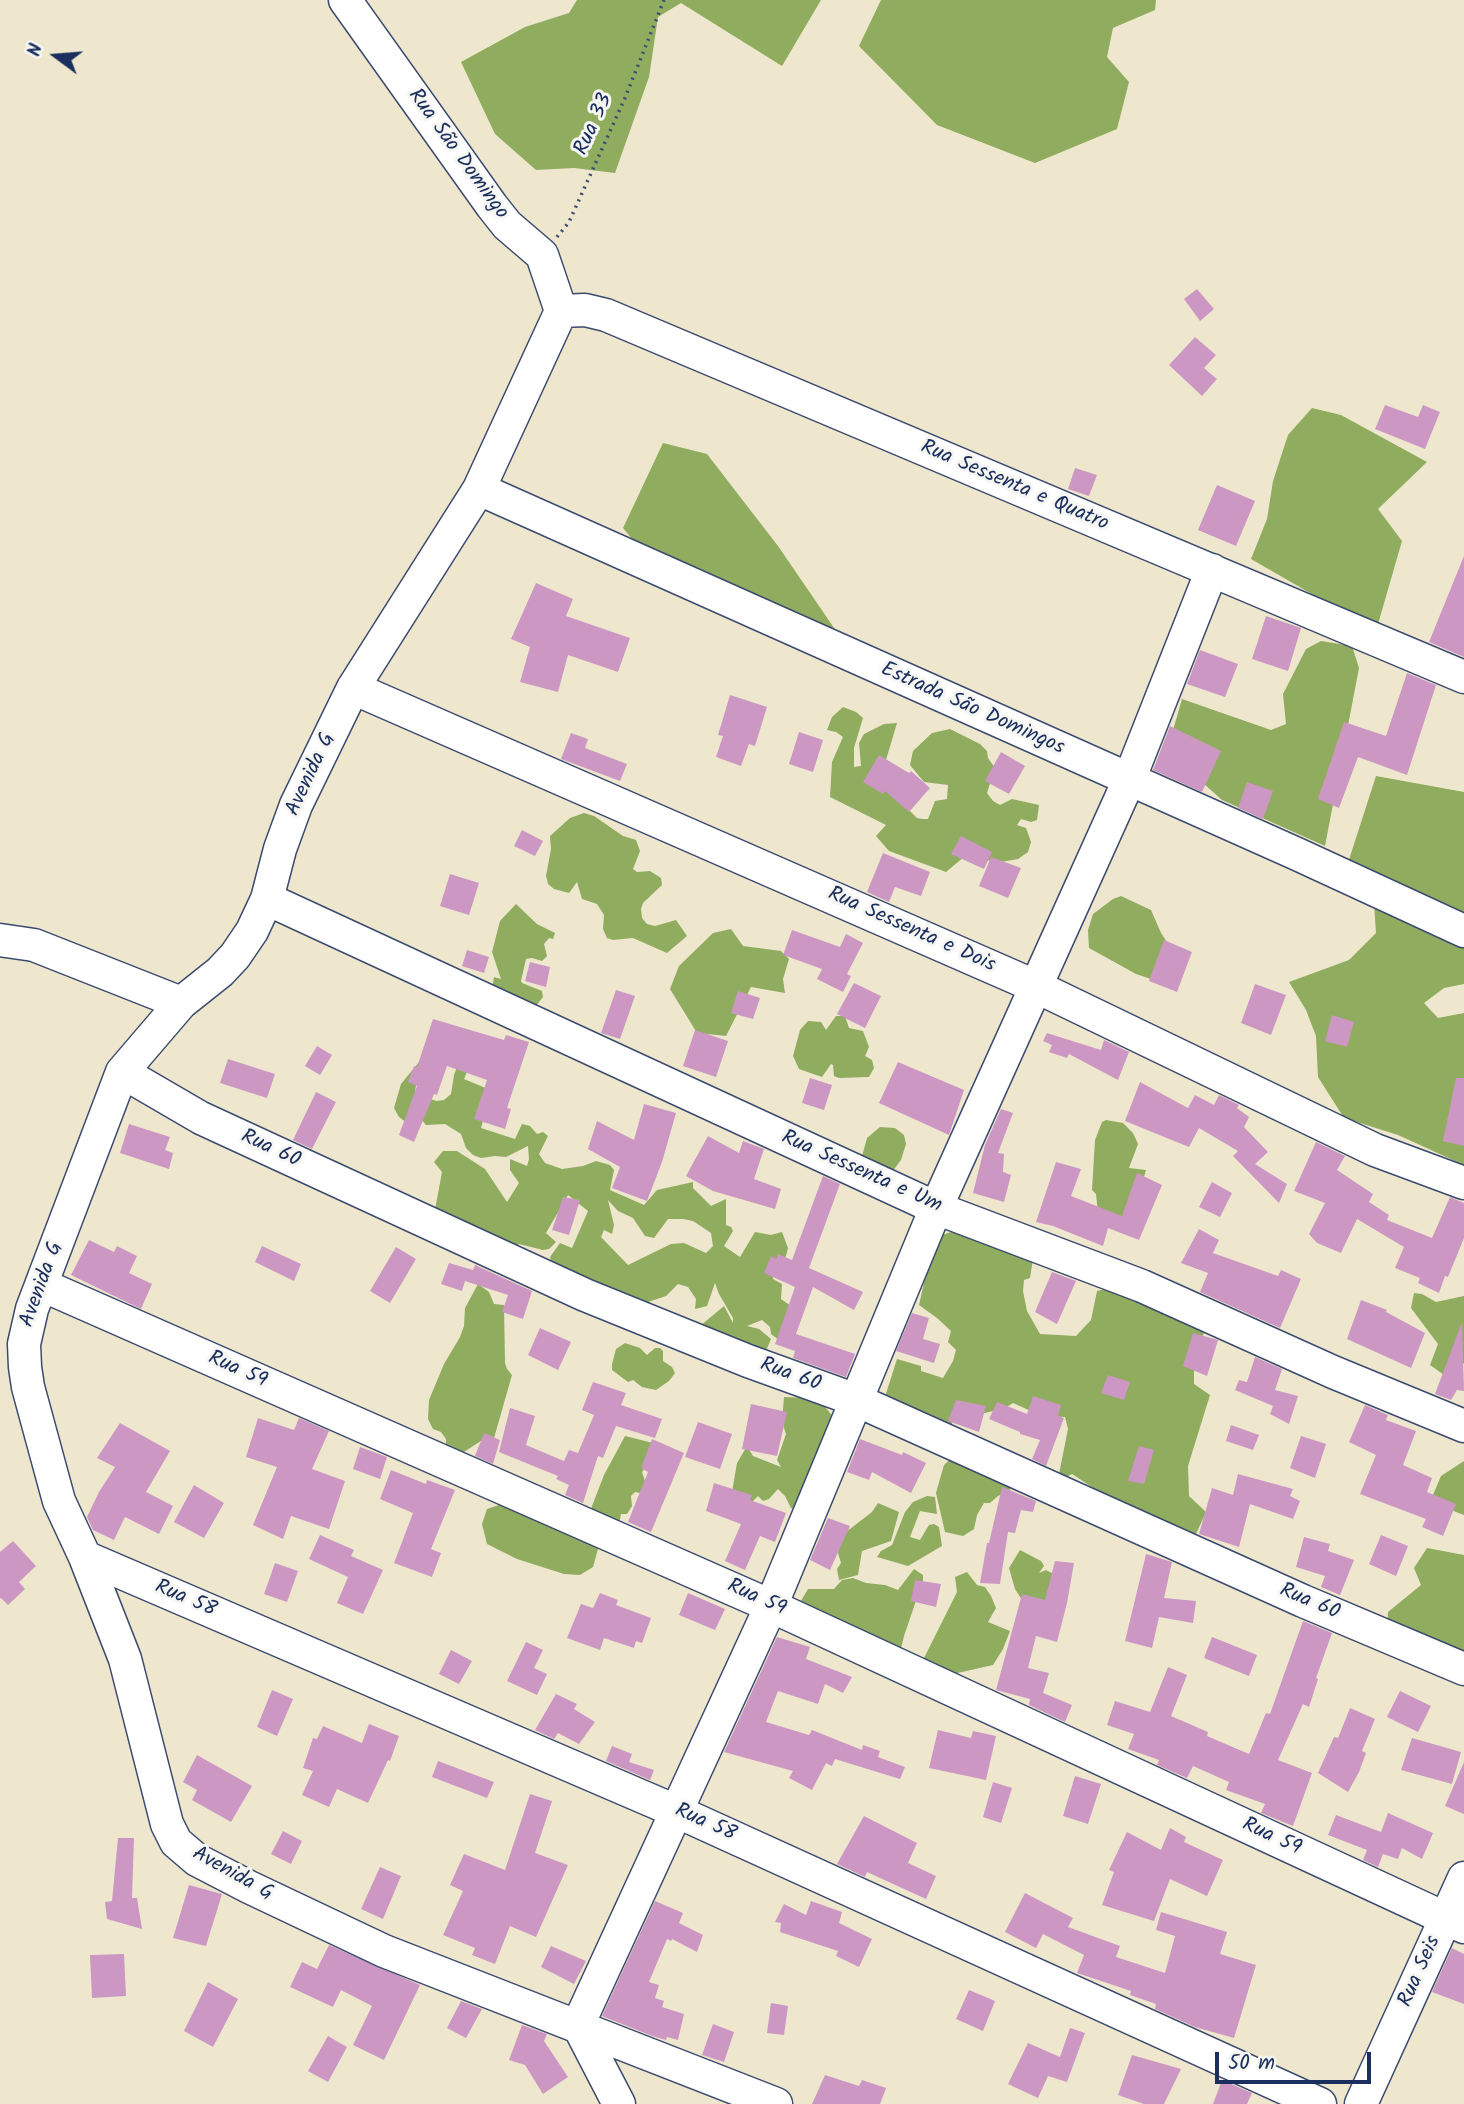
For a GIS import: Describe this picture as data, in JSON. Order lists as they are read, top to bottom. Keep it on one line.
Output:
{"streets":{"street":["Rua São Domingo","Rua Sessenta e Quatro","Estrada São Domingos","Avenida G","Rua Sessenta e Dois","Rua 60","Rua Sessenta e Um","Rua 59","Rua 58","Rua Seis"],"path":["Rua 33"]},"crossings":[["Rua 33","Rua São Domingo"],["Rua São Domingo","Rua Sessenta e Quatro"],["Rua São Domingo","Avenida G"],["Rua Sessenta e Quatro","Avenida G"],["Estrada São Domingos","Avenida G"],["Avenida G","Rua Sessenta e Dois"],["Avenida G","Rua 60"],["Avenida G","Rua Sessenta e Um"],["Avenida G","Rua 59"],["Avenida G","Rua 58"],["Rua 59","Rua Seis"]],"scale_bar":"50 m","north":"left"}
